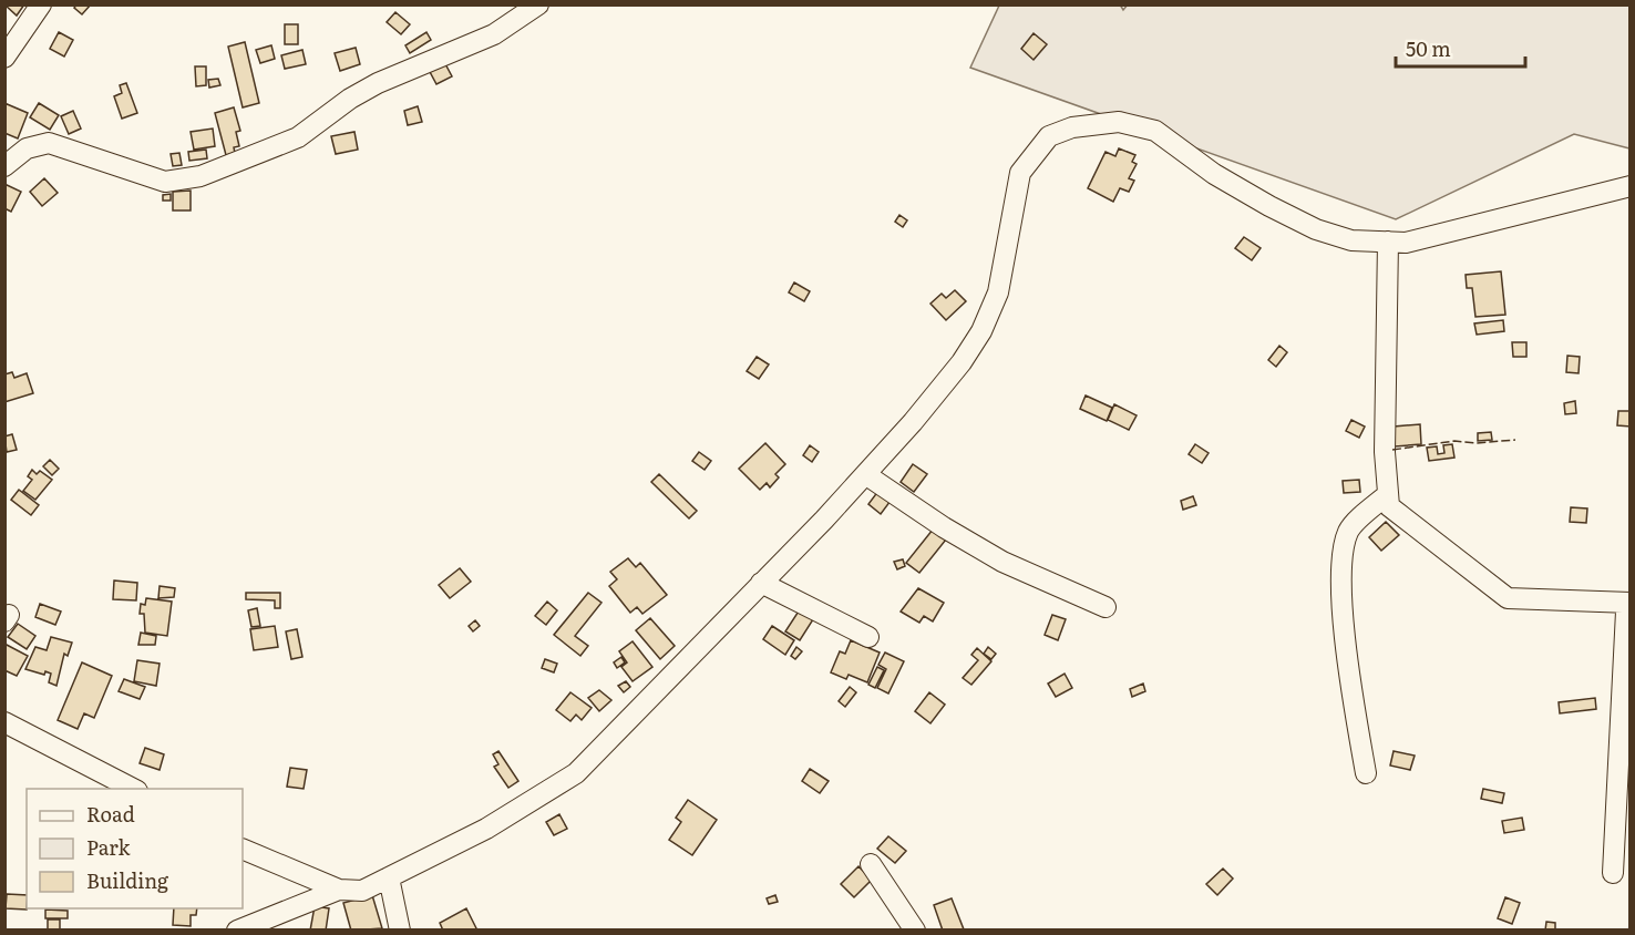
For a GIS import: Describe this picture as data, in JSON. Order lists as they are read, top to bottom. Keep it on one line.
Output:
{"legend":["Road","Park","Building"],"scale_bar":"50 m"}
